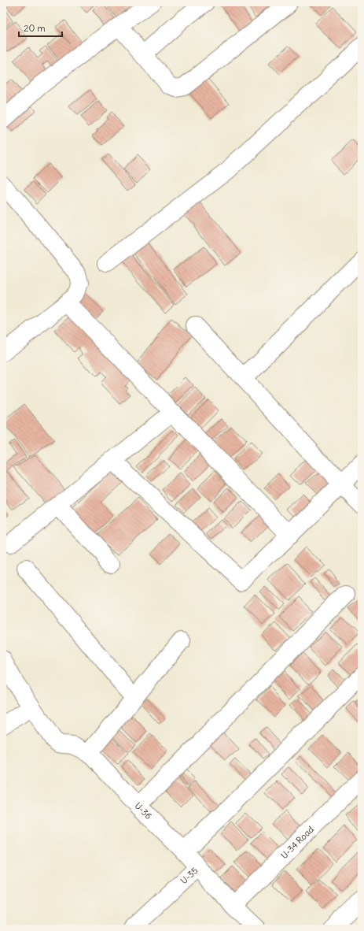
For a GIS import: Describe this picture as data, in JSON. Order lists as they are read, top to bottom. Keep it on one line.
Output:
{"streets":{"street":["U-36","U-34 Road","U-35"]},"crossings":[["U-36","U-35"],["U-34 Road","U-35"]],"scale_bar":"20 m"}
